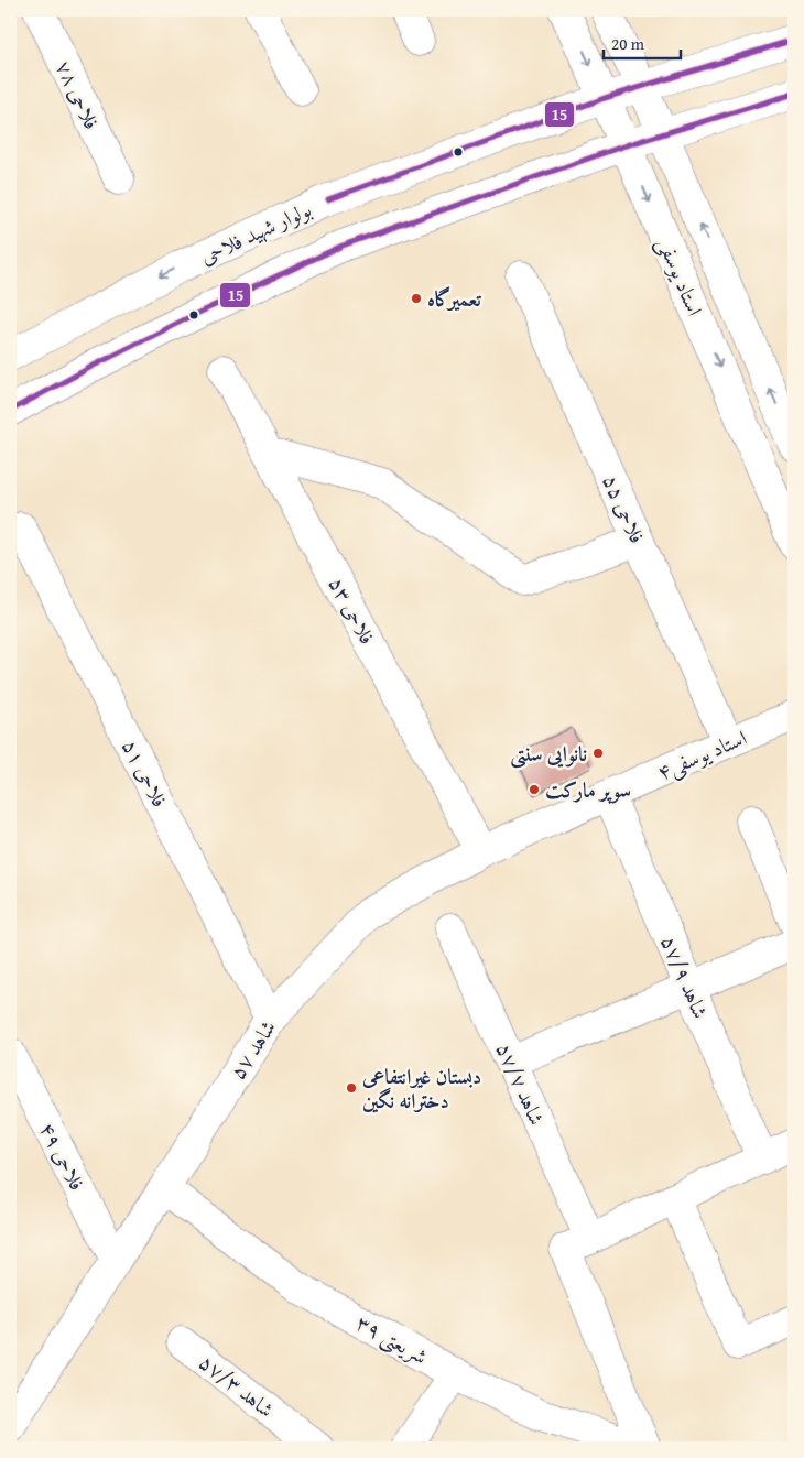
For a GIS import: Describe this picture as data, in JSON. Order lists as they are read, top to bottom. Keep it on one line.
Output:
{"streets":{"street":["فلاحی ۷۸","بولوار شهید فلاحی","استاد یوسفی","فلاحی ۵۵","فلاحی ۵۳","استاد یوسفی۴","فلاحی ۵۱","شاهد ۵۷/۹","شاهد ۵۷","شاهد ۵۷/۷","فلاحی ۴۹","شریعتی ۳۹","شاهد ۵۷/۳"]},"crossings":[["بولوار شهید فلاحی","استاد یوسفی"],["فلاحی ۵۵","استاد یوسفی۴"],["فلاحی ۵۳","شاهد ۵۷"],["استاد یوسفی۴","شاهد ۵۷/۹"],["استاد یوسفی۴","شاهد ۵۷"],["فلاحی ۵۱","شاهد ۵۷"],["شاهد ۵۷/۹","شاهد ۵۷"],["شاهد ۵۷","فلاحی ۴۹"],["شاهد ۵۷","شریعتی ۳۹"]],"places":["تعمیرگاه","نانوایی سنتی","سوپر مارکت","دبستان غیرانتفاعی دخترانه نگین"],"lines":["transit line 15"],"scale_bar":"20 m"}
